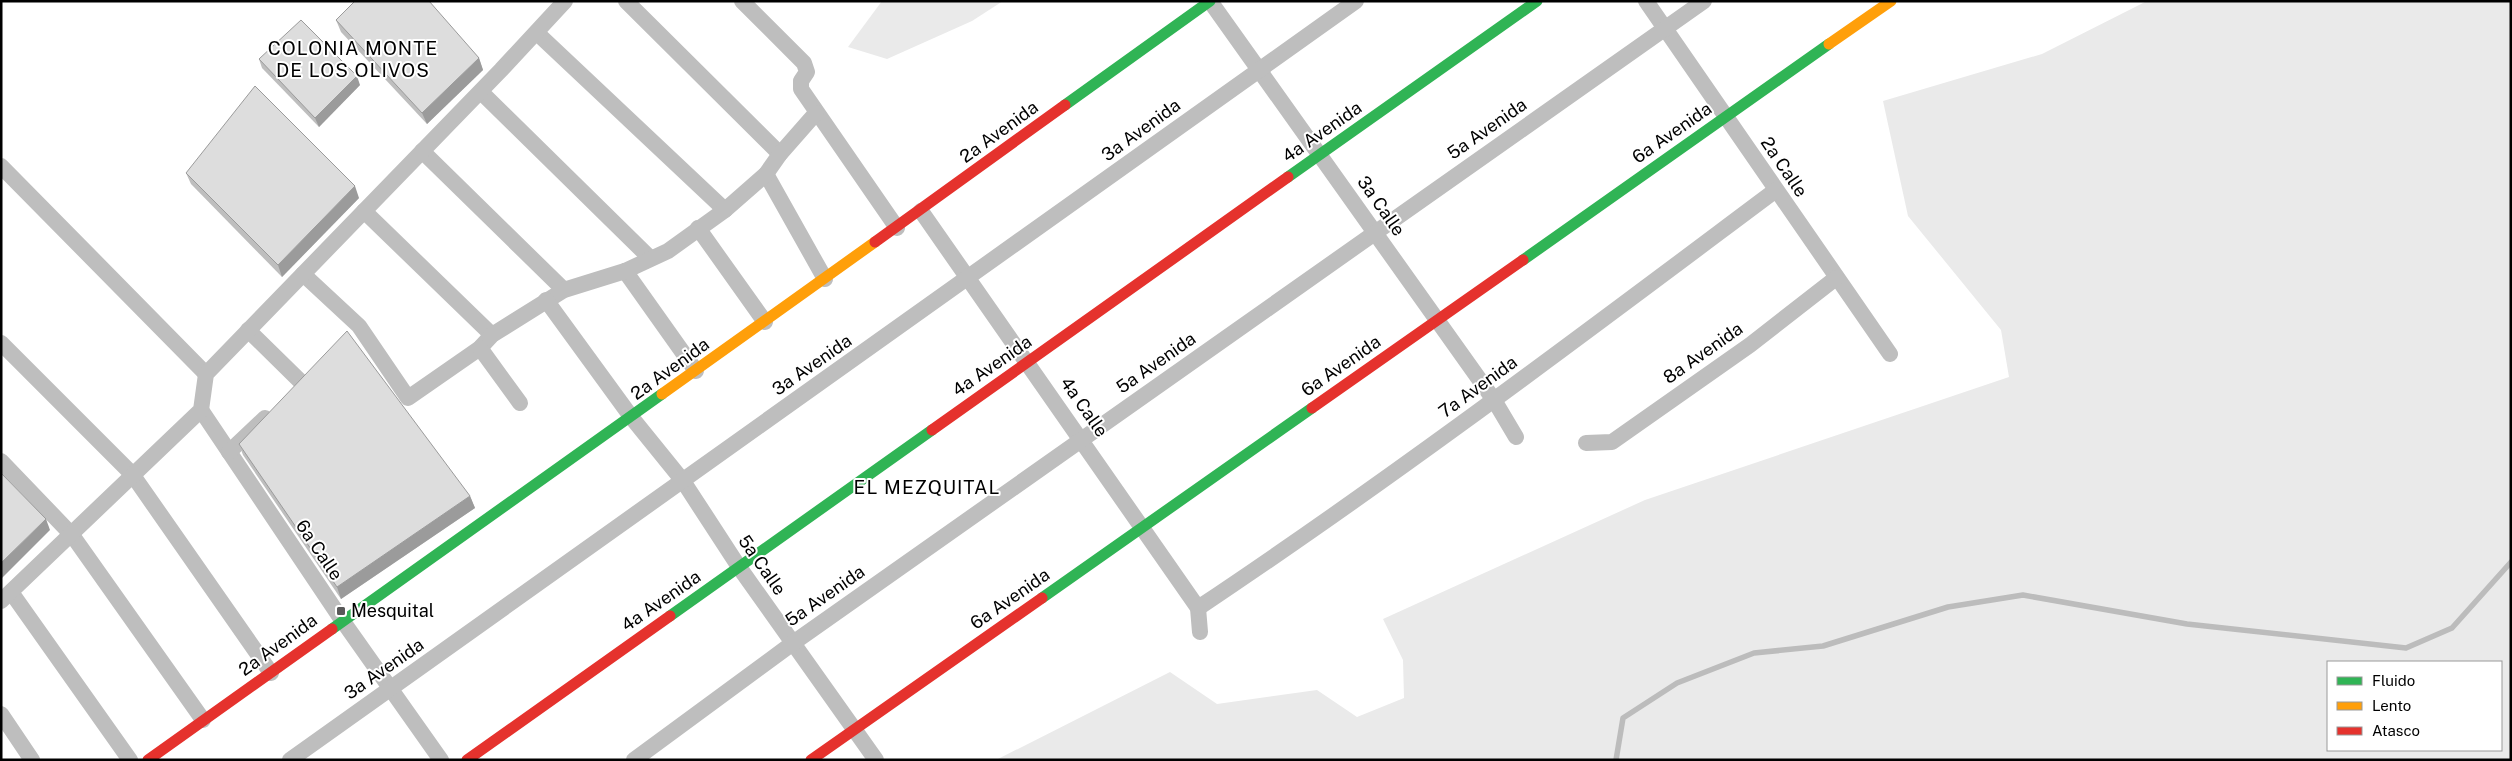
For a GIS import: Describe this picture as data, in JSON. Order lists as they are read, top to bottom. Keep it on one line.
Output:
{"streets":{"street":["5a Avenida","3a Avenida","2a Avenida","4a Avenida","6a Avenida","2a Calle","3a Calle","8a Avenida","7a Avenida","4a Calle","6a Calle","5a Calle"]},"crossings":[["5a Avenida","2a Calle"],["5a Avenida","3a Calle"],["5a Avenida","4a Calle"],["5a Avenida","5a Calle"],["3a Avenida","3a Calle"],["3a Avenida","4a Calle"],["3a Avenida","6a Calle"],["3a Avenida","5a Calle"],["2a Avenida","3a Calle"],["2a Avenida","4a Calle"],["2a Avenida","6a Calle"],["2a Avenida","5a Calle"],["4a Avenida","3a Calle"],["4a Avenida","4a Calle"],["4a Avenida","5a Calle"],["6a Avenida","2a Calle"],["6a Avenida","3a Calle"],["6a Avenida","4a Calle"],["6a Avenida","5a Calle"],["2a Calle","8a Avenida"],["2a Calle","7a Avenida"],["3a Calle","7a Avenida"],["7a Avenida","4a Calle"]],"districts":["COLONIA MONTE DE LOS OLIVOS","EL MEZQUITAL"],"places":{"transit":["Mesquital"]},"legend":["Fluido","Lento","Atasco"]}
